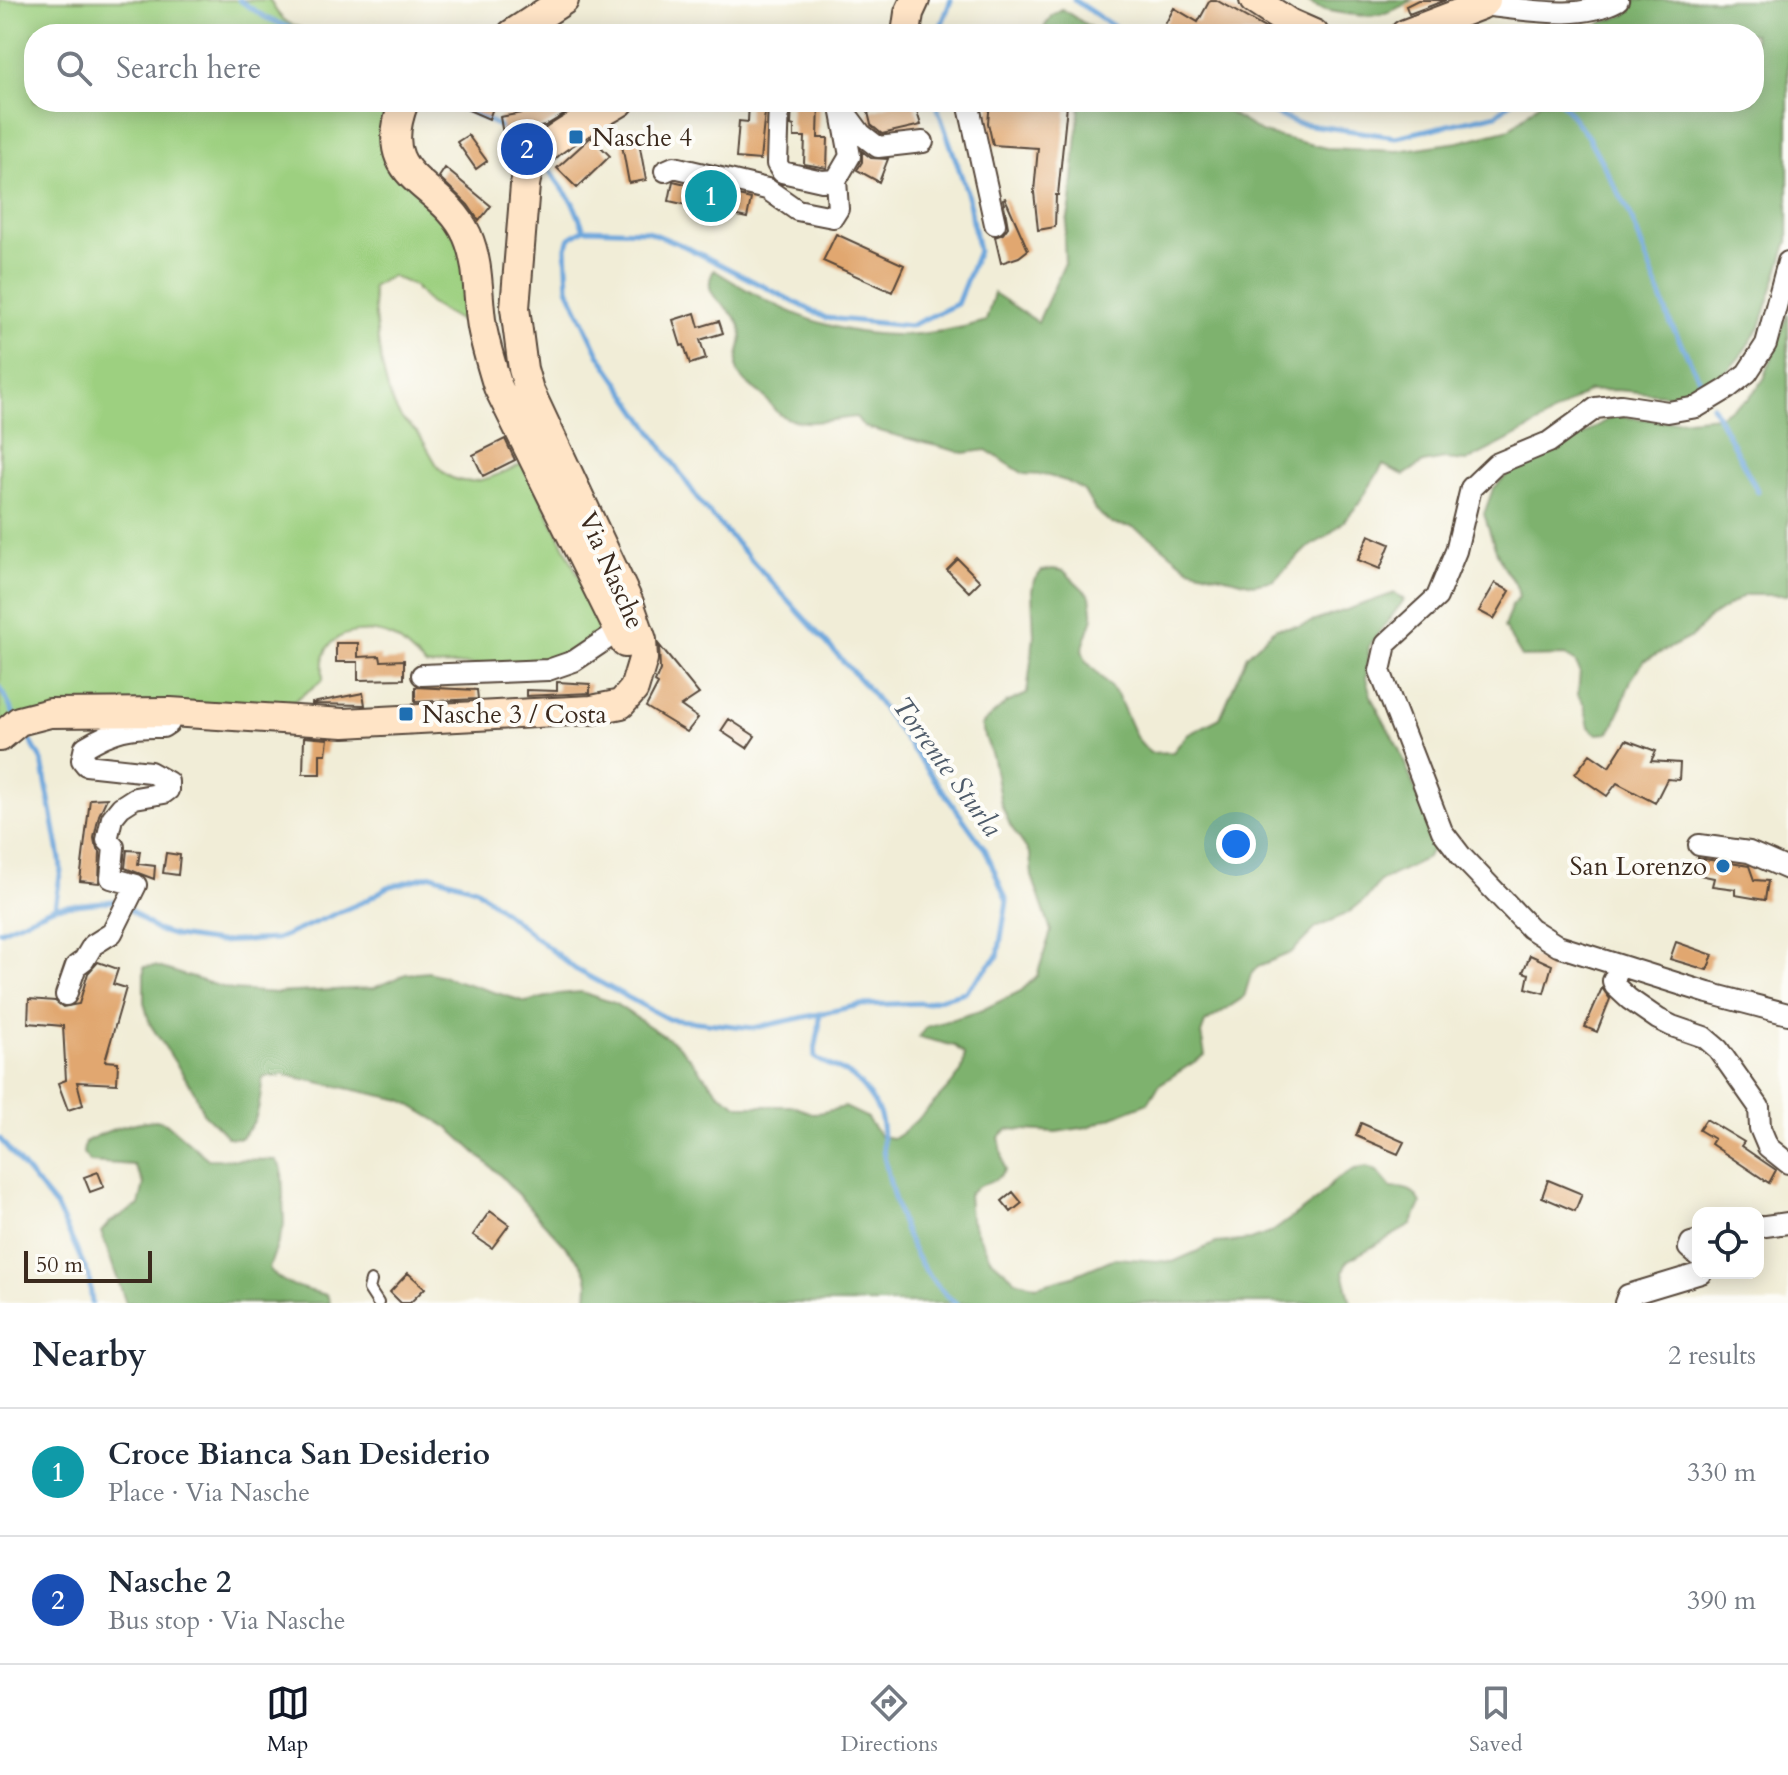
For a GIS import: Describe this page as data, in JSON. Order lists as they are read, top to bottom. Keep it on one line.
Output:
{"streets":{"street":["Via Nasche"]},"water":["Torrente Sturla"],"places":{"transit":["Nasche 4","Nasche 3 / Costa"],"other":["San Lorenzo"]},"scale_bar":"50 m","page":{"search":"Search here","pins":["2","1"],"scale":"50 m","heading":["Nearby","2 results"],"list":[{"mark":"1","name":"Croce Bianca San Desiderio","note":"Place · Via Nasche","value":"330 m"},{"mark":"2","name":"Nasche 2","note":"Bus stop · Via Nasche","value":"390 m"}],"nav":["Map","Directions","Saved"]}}
